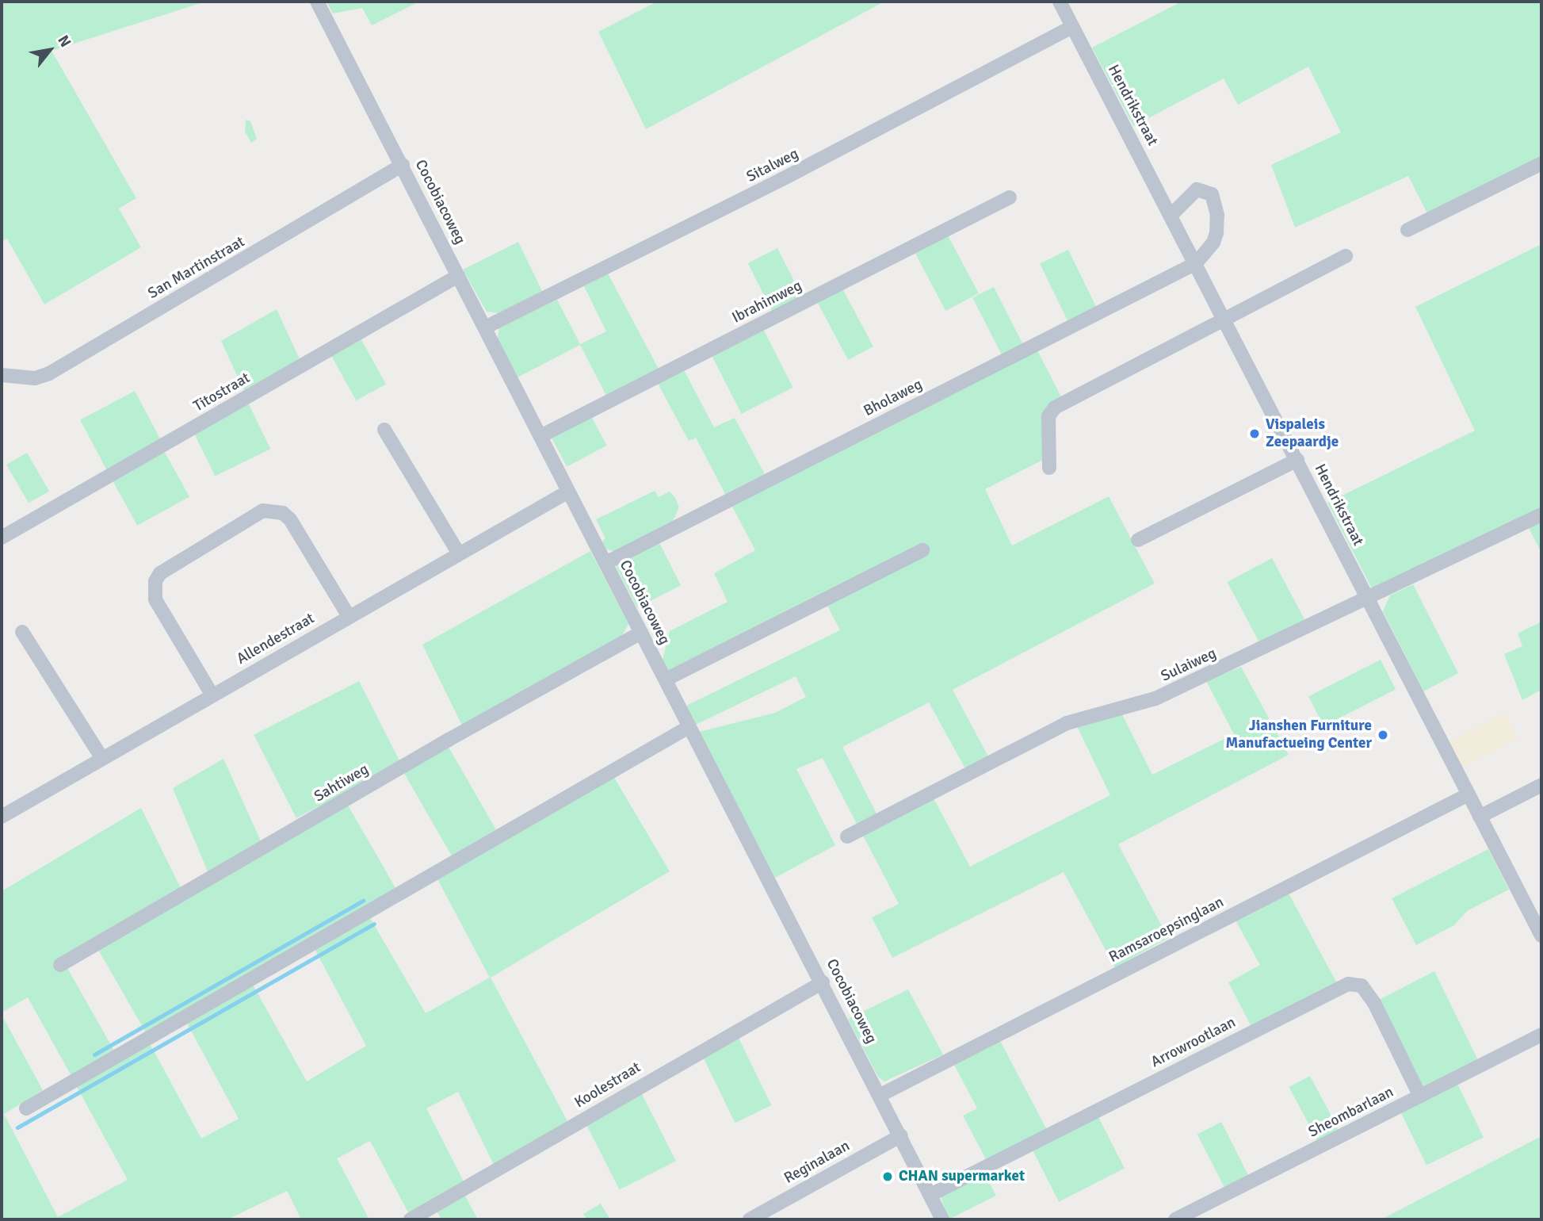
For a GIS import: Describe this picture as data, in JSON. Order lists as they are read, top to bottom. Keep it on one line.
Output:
{"streets":{"street":["Hendrikstraat","Sitalweg","Cocobiacoweg","San Martinstraat","Ibrahimweg","Titostraat","Bholaweg","Allendestraat","Sulaiweg","Sahtiweg","Ramsaroepsinglaan","Arrowrootlaan","Koolestraat","Sheombarlaan","Reginalaan"]},"crossings":[["Hendrikstraat","Sitalweg"],["Hendrikstraat","Bholaweg"],["Hendrikstraat","Sulaiweg"],["Hendrikstraat","Ramsaroepsinglaan"],["Sitalweg","Cocobiacoweg"],["Cocobiacoweg","San Martinstraat"],["Cocobiacoweg","Ibrahimweg"],["Cocobiacoweg","Titostraat"],["Cocobiacoweg","Bholaweg"],["Cocobiacoweg","Allendestraat"],["Cocobiacoweg","Sahtiweg"],["Cocobiacoweg","Ramsaroepsinglaan"],["Cocobiacoweg","Arrowrootlaan"],["Cocobiacoweg","Koolestraat"],["Cocobiacoweg","Reginalaan"],["Arrowrootlaan","Sheombarlaan"]],"places":["Vispaleis Zeepaardje","Jianshen Furniture Manufactueing Center","CHAN supermarket"],"north":"top right"}
